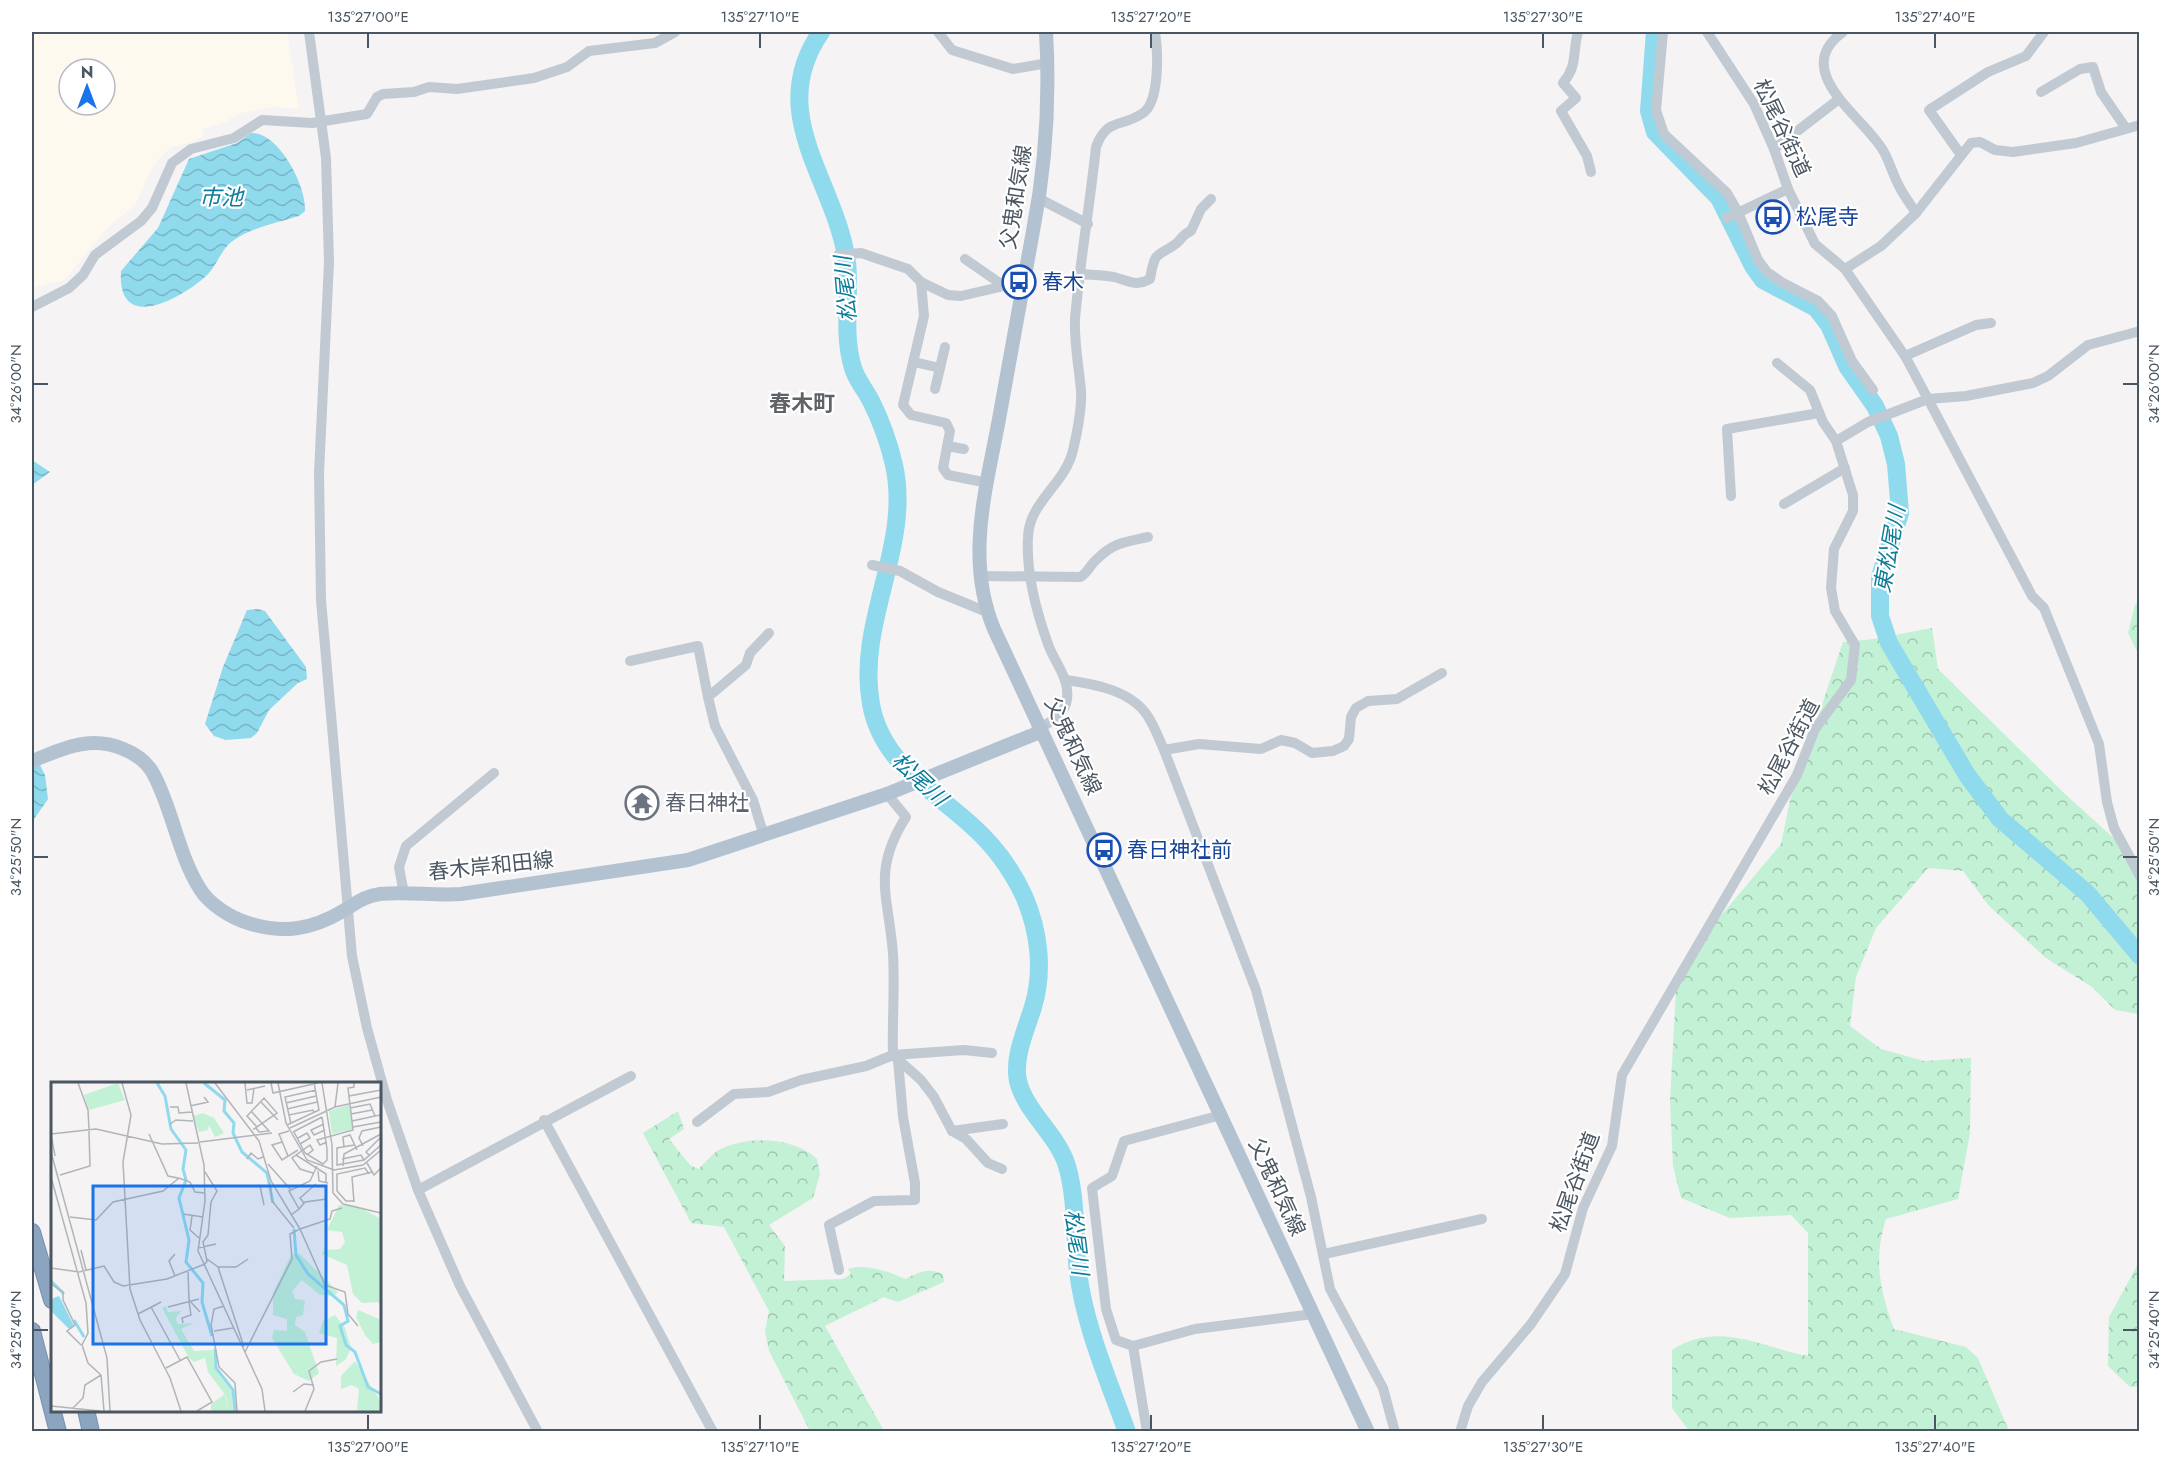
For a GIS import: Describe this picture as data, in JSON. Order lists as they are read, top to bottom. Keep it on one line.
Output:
{"streets":{"main road":["父鬼和気線","春木岸和田線"],"street":["松尾谷街道"]},"crossings":[["父鬼和気線","春木岸和田線"]],"districts":["春木町"],"water":["市池","松尾川","東松尾川"],"places":{"bus stop":["松尾寺","春木","春日神社前"],"temple":["春日神社"]},"north":"top","coordinates":["135°27'00\"E","135°27'10\"E","135°27'20\"E","135°27'30\"E","135°27'40\"E","34°26'00\"N","34°25'50\"N","34°25'40\"N"]}
